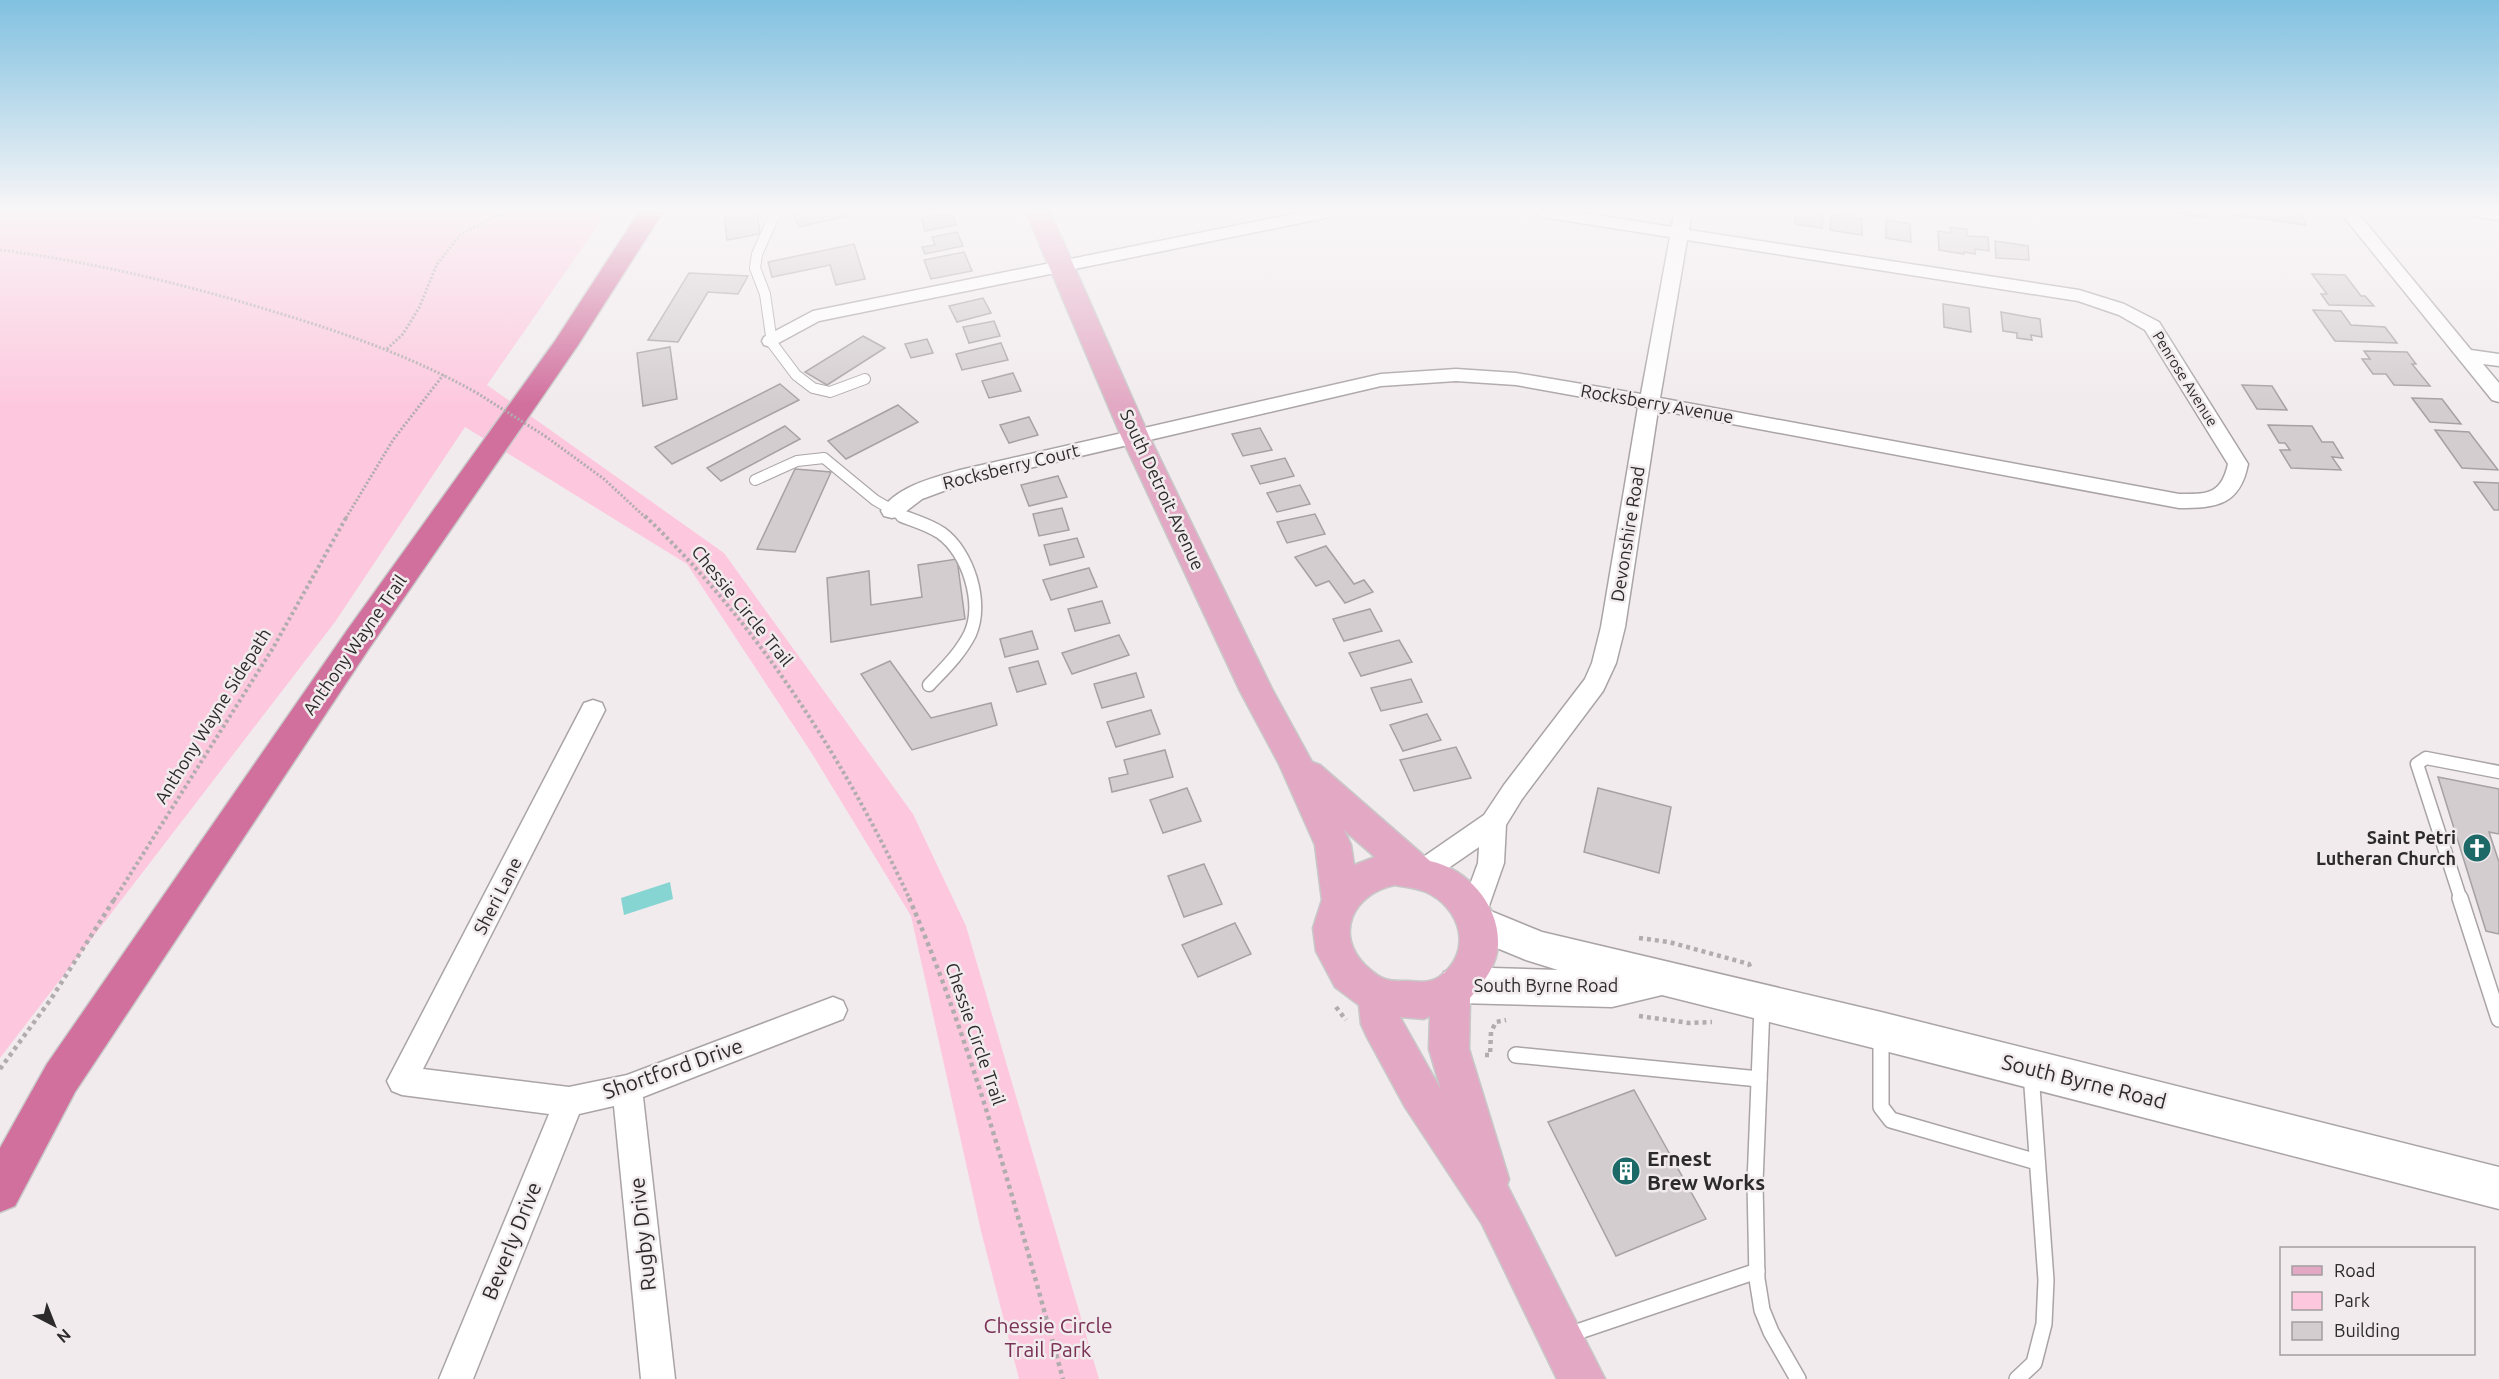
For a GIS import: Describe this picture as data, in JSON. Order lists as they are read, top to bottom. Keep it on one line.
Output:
{"streets":{"highway":["Anthony Wayne Trail"],"main road":["South Detroit Avenue","South Byrne Road"],"street":["Penrose Avenue","Rocksberry Avenue","Rocksberry Court","Devonshire Road","Sheri Lane","Shortford Drive","Rugby Drive","Beverly Drive"],"path":["Chessie Circle Trail","Anthony Wayne Sidepath"]},"crossings":[["Penrose Avenue","Rocksberry Avenue"],["Rocksberry Avenue","Rocksberry Court"],["Rocksberry Avenue","South Detroit Avenue"],["Rocksberry Avenue","Devonshire Road"],["Rocksberry Court","South Detroit Avenue"],["South Detroit Avenue","Devonshire Road"],["South Detroit Avenue","South Byrne Road"],["Devonshire Road","South Byrne Road"],["Chessie Circle Trail","Anthony Wayne Sidepath"],["Sheri Lane","Shortford Drive"],["Shortford Drive","Rugby Drive"],["Shortford Drive","Beverly Drive"]],"parks":["Chessie Circle Trail Park"],"places":{"church":["Saint Petri Lutheran Church"],"building":["Ernest Brew Works"]},"legend":["Road","Park","Building"],"north":"bottom right"}
